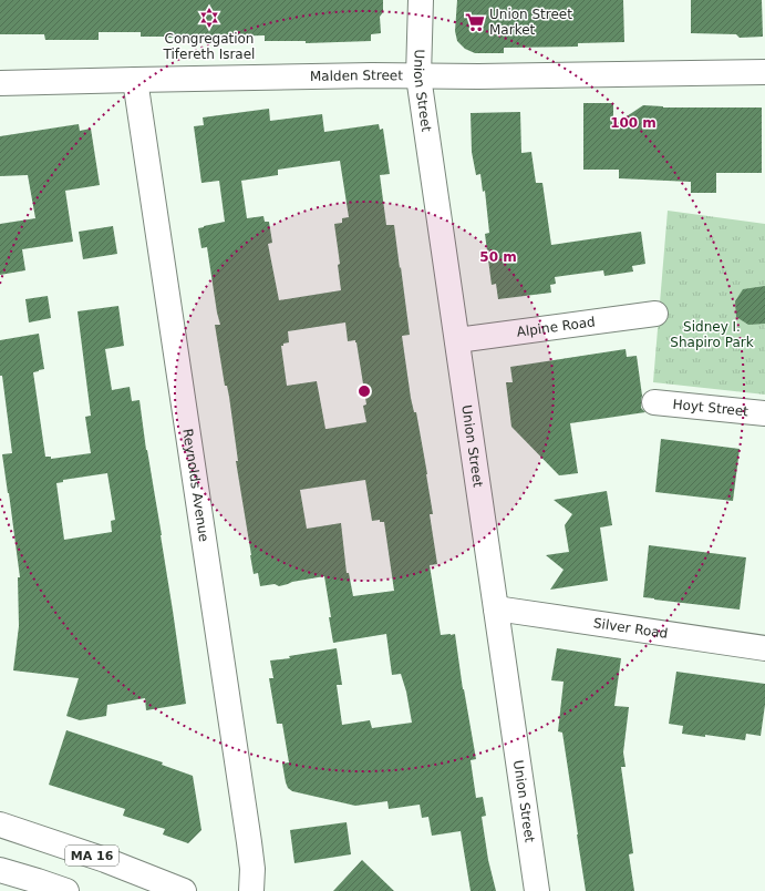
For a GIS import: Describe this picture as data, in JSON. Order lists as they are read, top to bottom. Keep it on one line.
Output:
{"streets":{"main road":["Malden Street","Union Street","Alpine Road","Hoyt Street","Reynolds Avenue","Silver Road","MA 16"]},"crossings":[["Malden Street","Union Street"],["Malden Street","Reynolds Avenue"],["Union Street","Alpine Road"],["Union Street","Silver Road"]],"parks":["Sidney I. Shapiro Park"],"places":{"synagogue":["Congregation Tifereth Israel"],"supermarket":["Union Street Market"]},"rings":["100 m","50 m"]}
